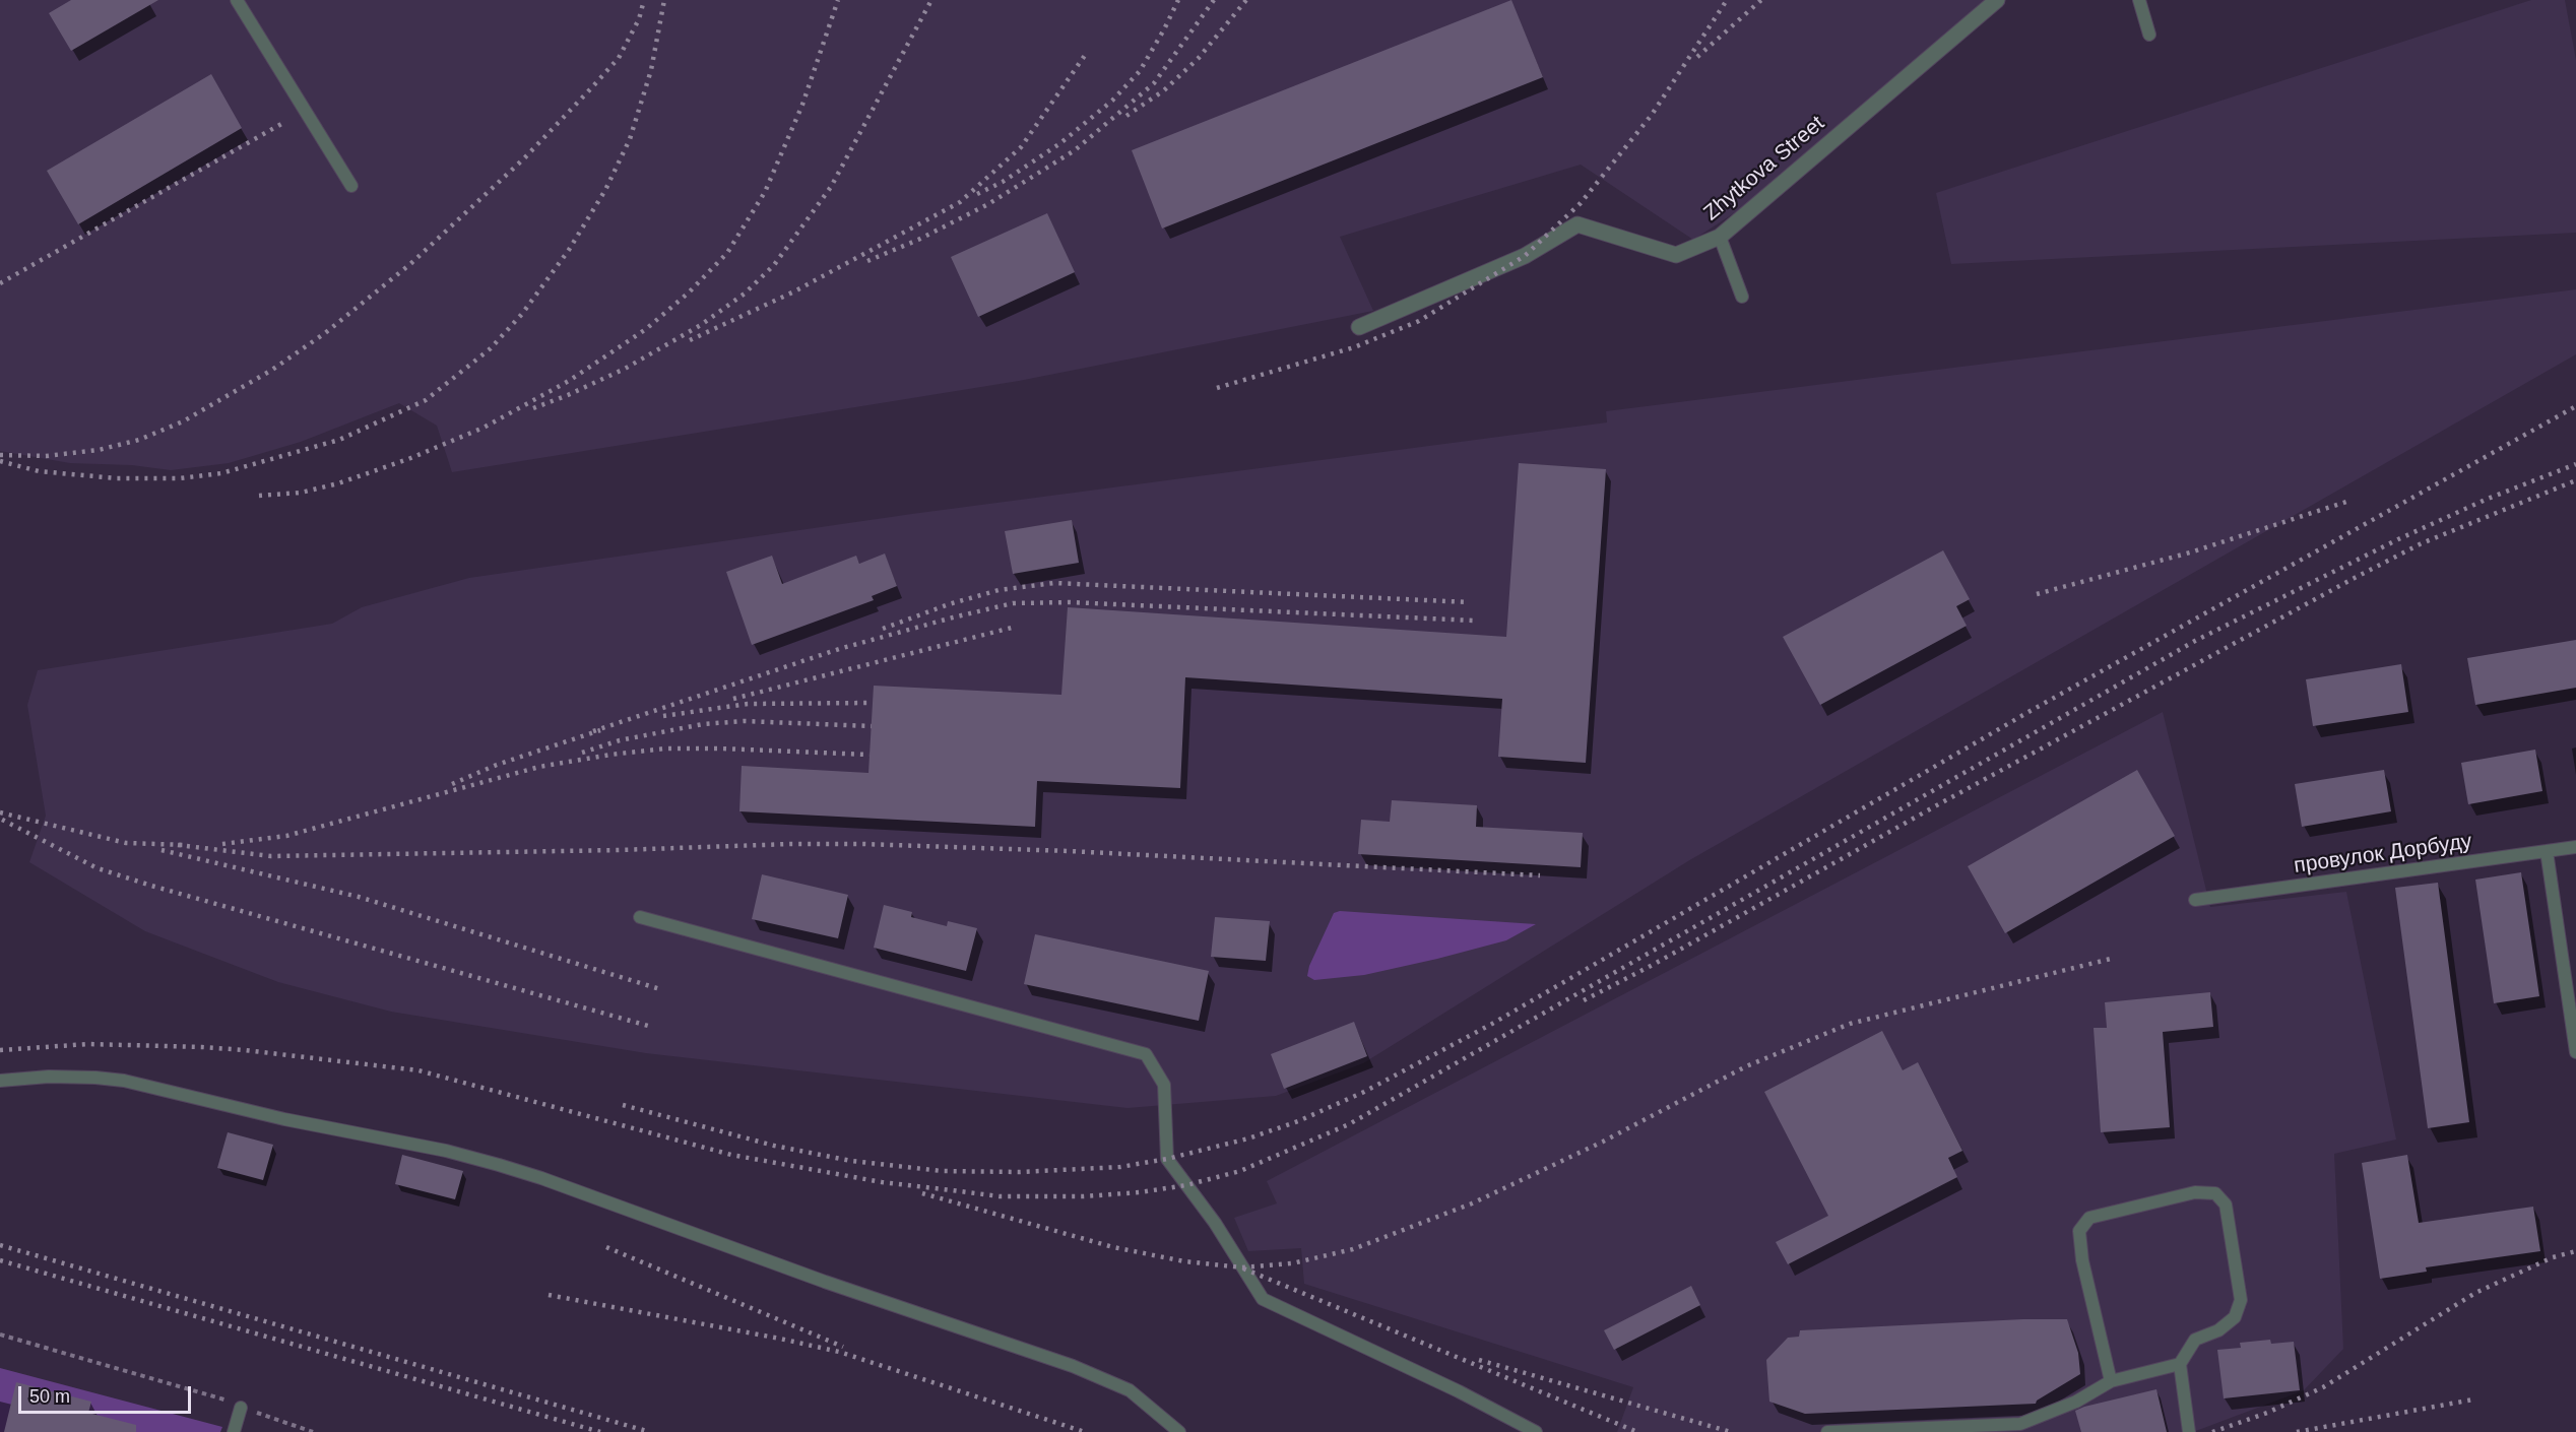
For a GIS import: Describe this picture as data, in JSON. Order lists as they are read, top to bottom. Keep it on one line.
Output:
{"streets":{"street":["Zhytkova Street"],"lane":["провулок Дорбуду"]},"scale_bar":"50 m"}
